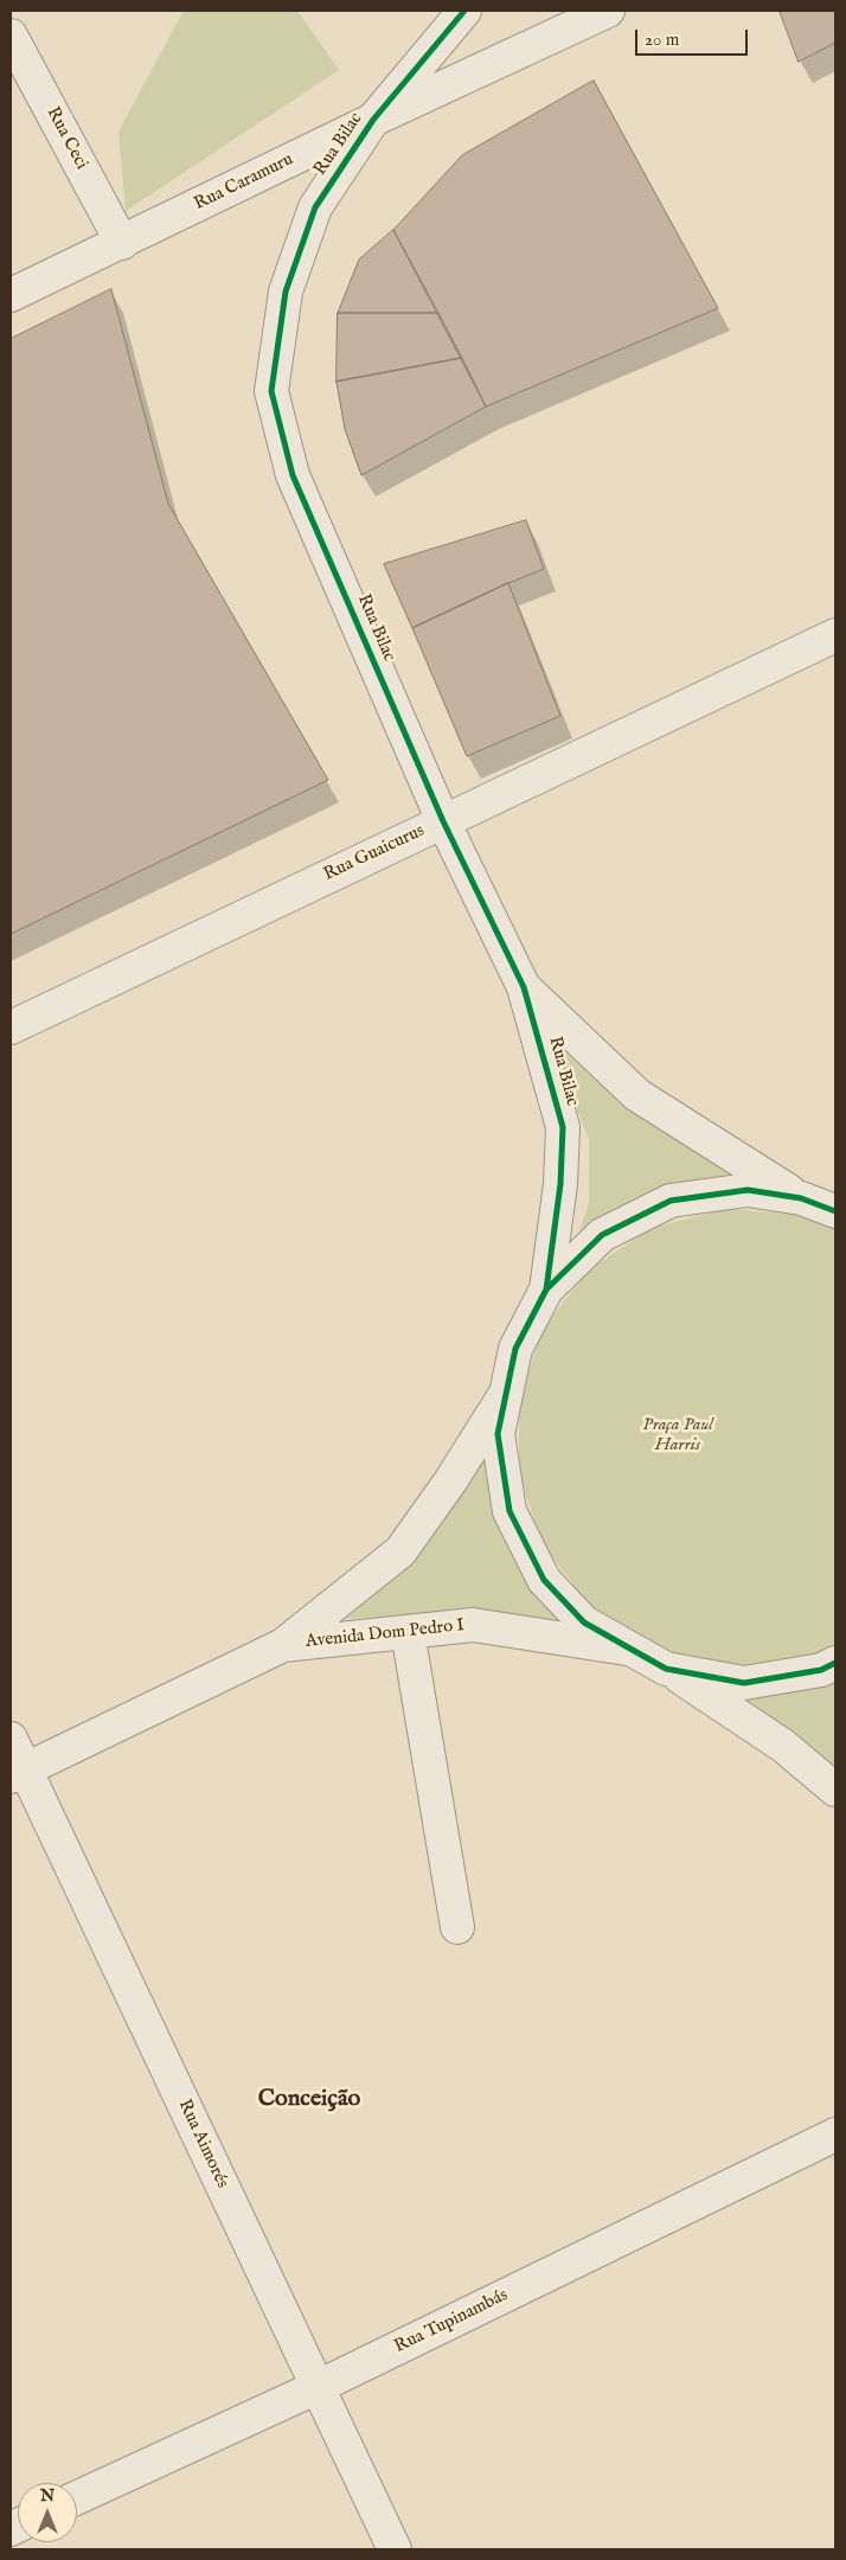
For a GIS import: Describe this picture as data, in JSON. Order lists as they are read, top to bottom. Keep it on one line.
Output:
{"streets":{"street":["Rua Ceci","Rua Bilac","Rua Caramuru","Rua Guaicurus","Avenida Dom Pedro I","Rua Aimorés","Rua Tupinambás"]},"crossings":[["Rua Ceci","Rua Caramuru"],["Rua Bilac","Rua Caramuru"],["Rua Bilac","Rua Guaicurus"],["Avenida Dom Pedro I","Rua Aimorés"],["Rua Aimorés","Rua Tupinambás"]],"districts":["Conceição"],"parks":["Praça Paul Harris"],"scale_bar":"20 m","north":"top"}
